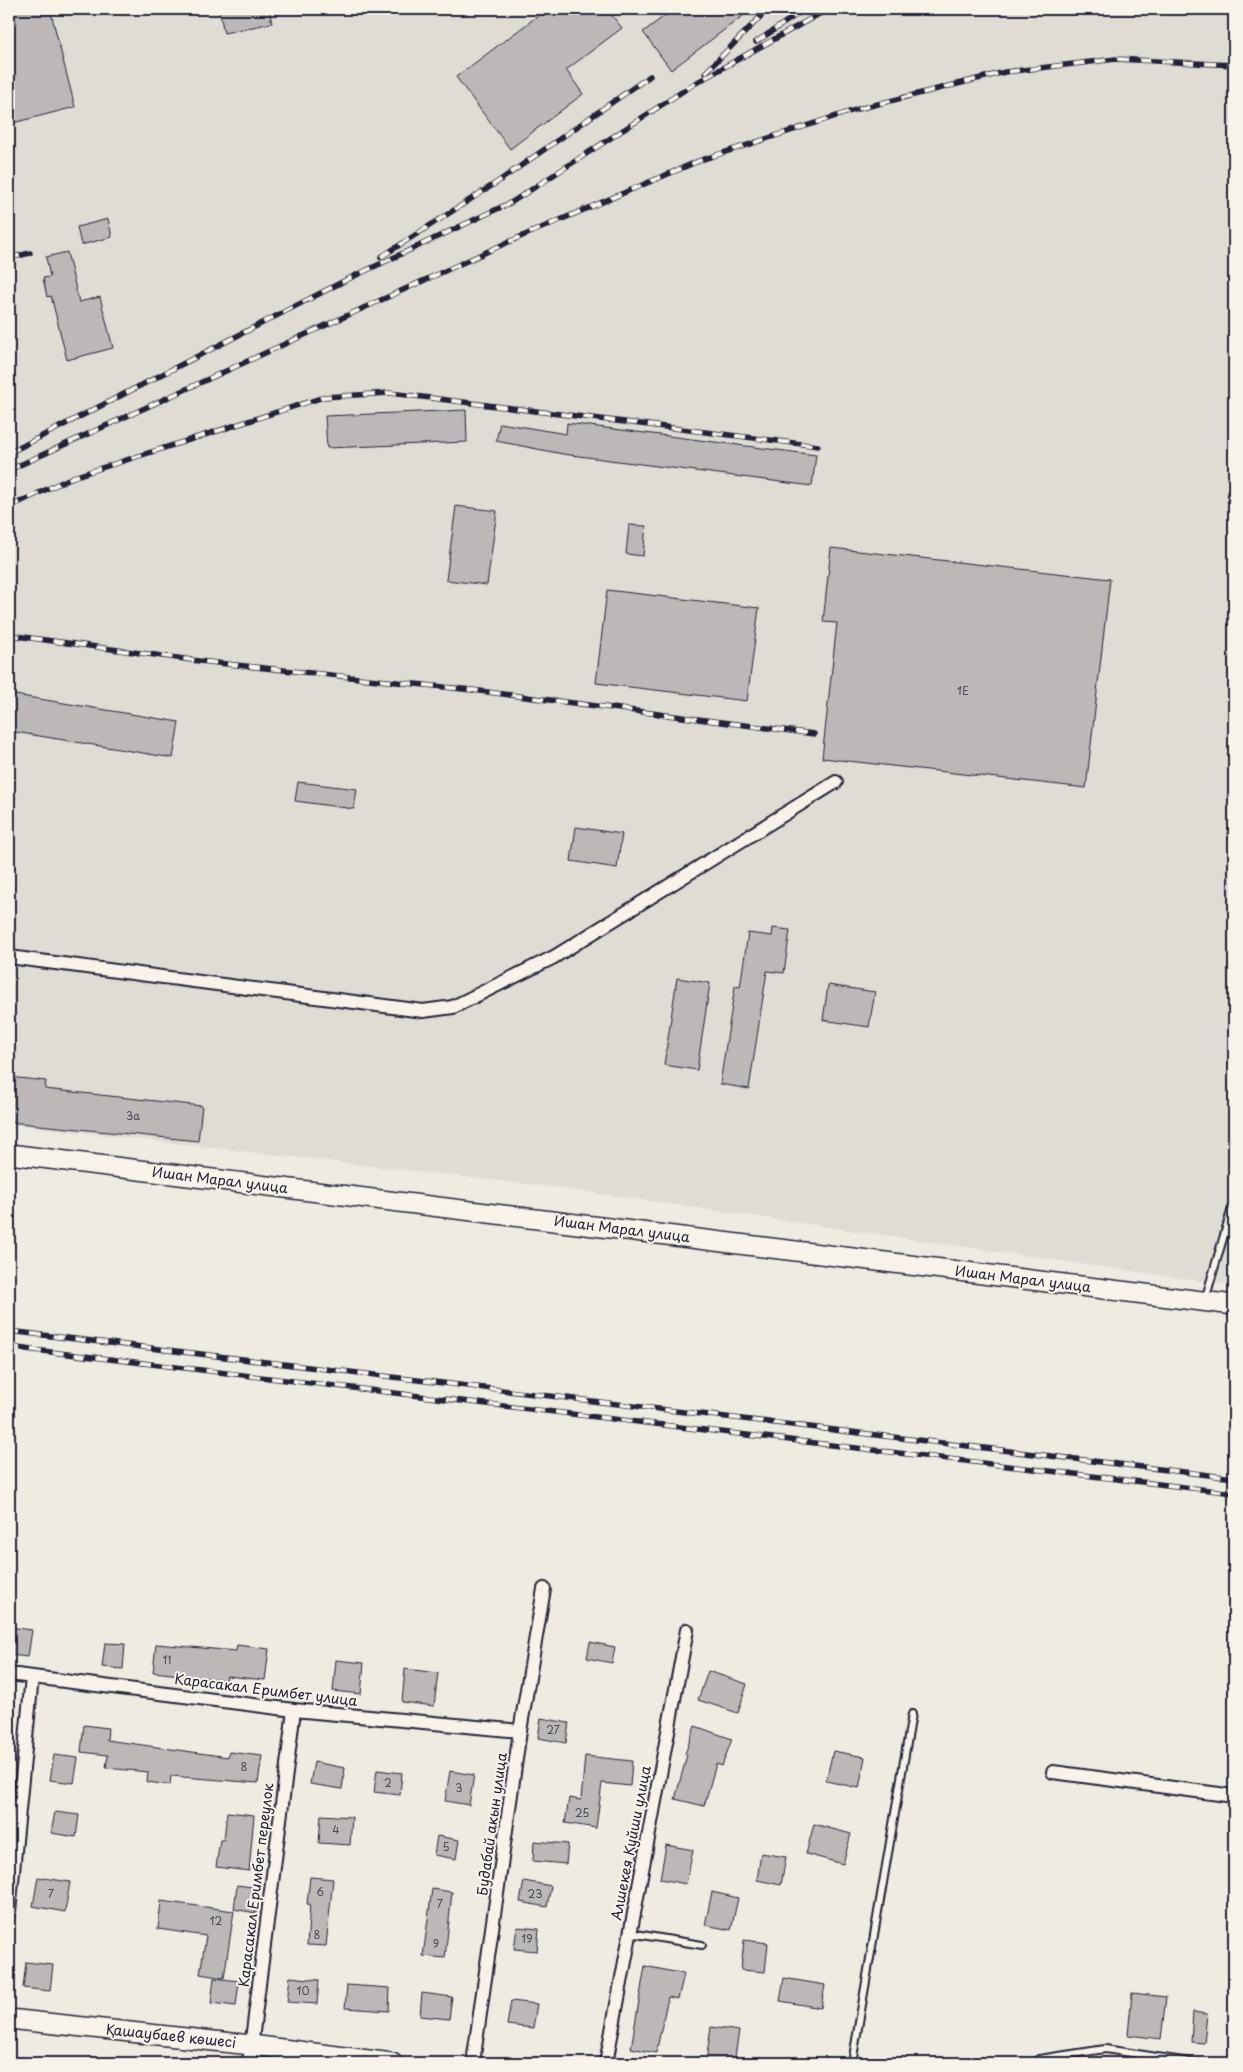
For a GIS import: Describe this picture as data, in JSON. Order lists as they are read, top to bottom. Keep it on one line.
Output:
{"streets":{"main road":["Ишан Марал улица","Қашаубаев көшесі"],"street":["Карасакал Еримбет улица","Будабай акын улица","Алшекея Куйши улица","Карасакал Еримбет переулок"]},"crossings":[["Карасакал Еримбет улица","Будабай акын улица"],["Карасакал Еримбет улица","Карасакал Еримбет переулок"],["Карасакал Еримбет переулок","Қашаубаев көшесі"]],"house_numbers":["1Е","3а","11","27","8","2","3","25","4","5","6","7","23","7","12","8","19","9","10"]}
